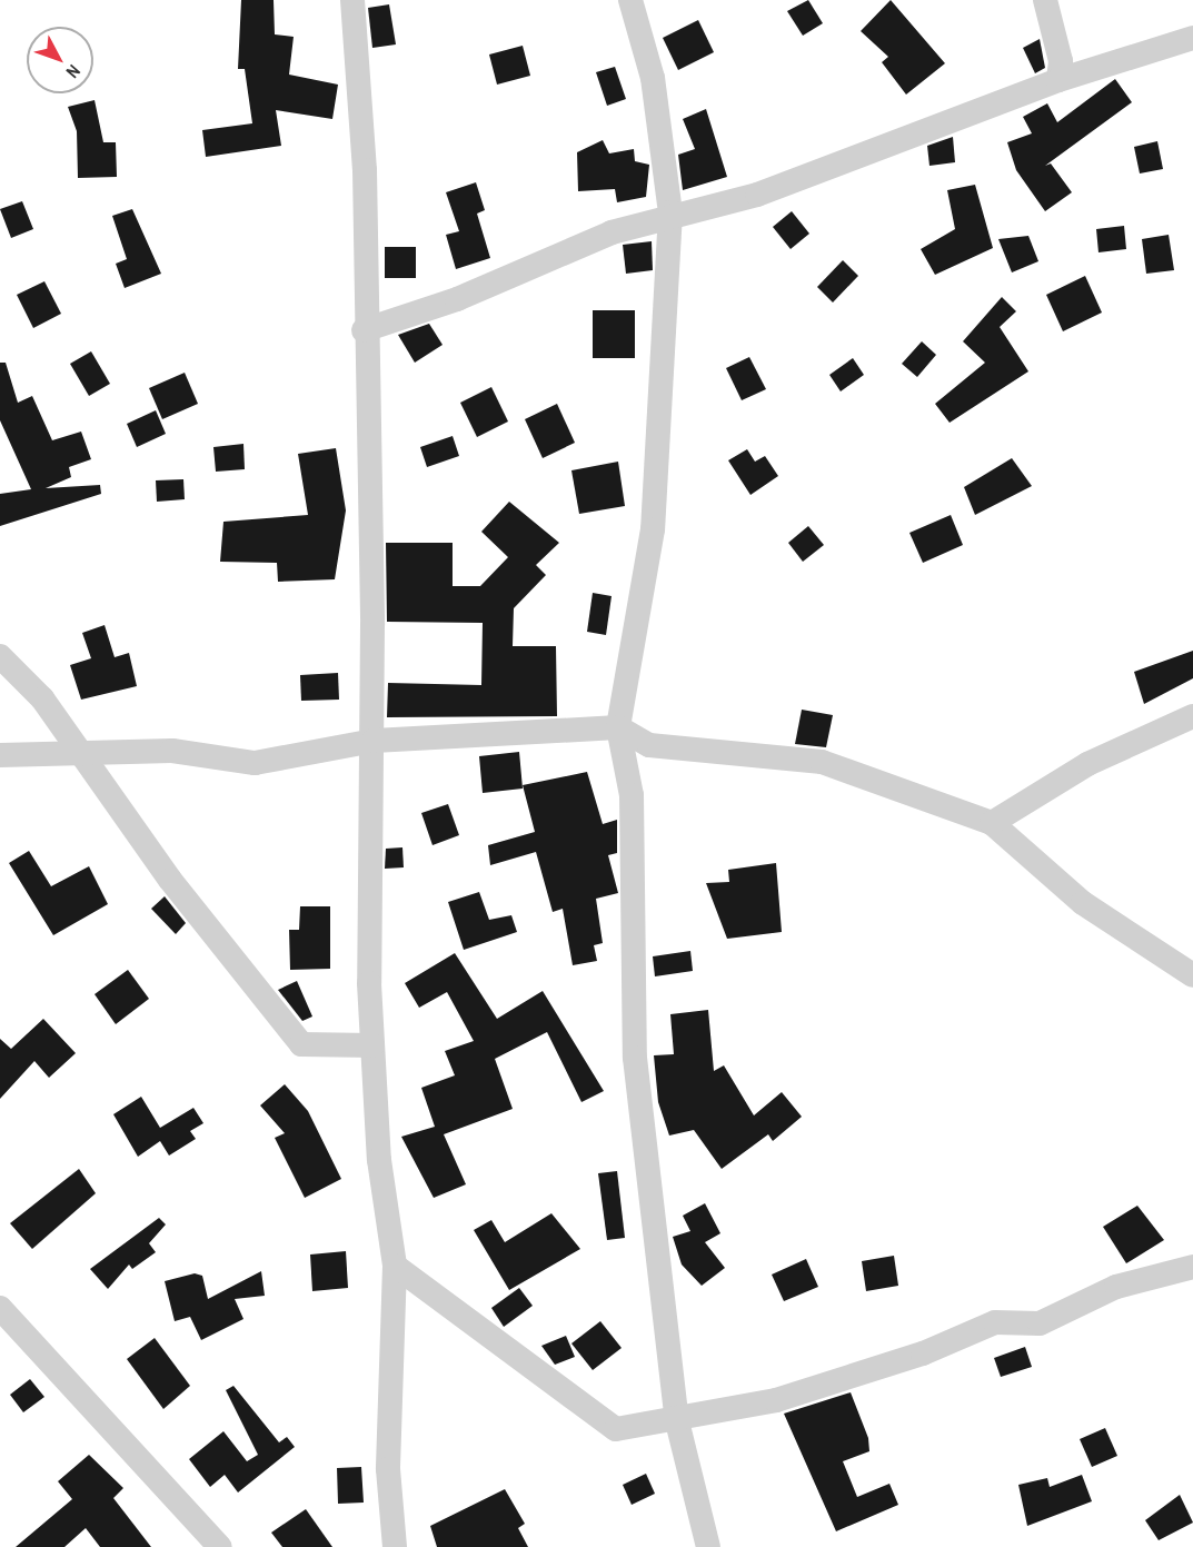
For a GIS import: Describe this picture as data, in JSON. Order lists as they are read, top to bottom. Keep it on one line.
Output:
{"north":"bottom right"}
